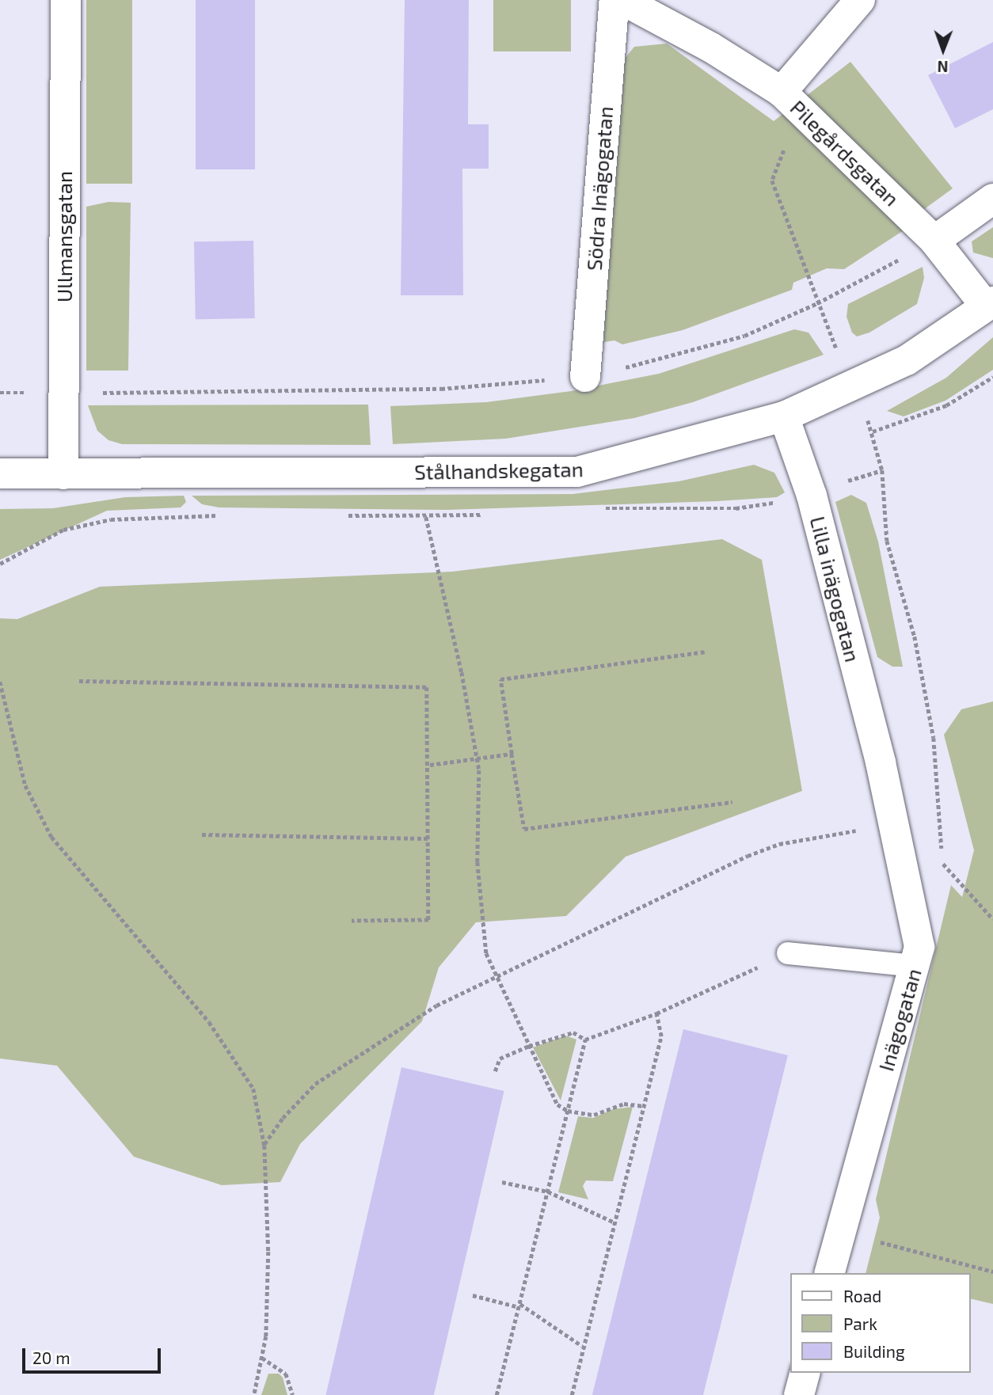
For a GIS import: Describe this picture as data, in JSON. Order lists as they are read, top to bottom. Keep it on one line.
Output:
{"streets":{"street":["Pilegårdsgatan","Södra Inägogatan","Ullmansgatan","Stålhandskegatan","Lilla inägogatan","Inägogatan"]},"crossings":[["Pilegårdsgatan","Stålhandskegatan"],["Ullmansgatan","Stålhandskegatan"],["Stålhandskegatan","Lilla inägogatan"],["Lilla inägogatan","Inägogatan"]],"legend":["Road","Park","Building"],"scale_bar":"20 m","north":"bottom"}
